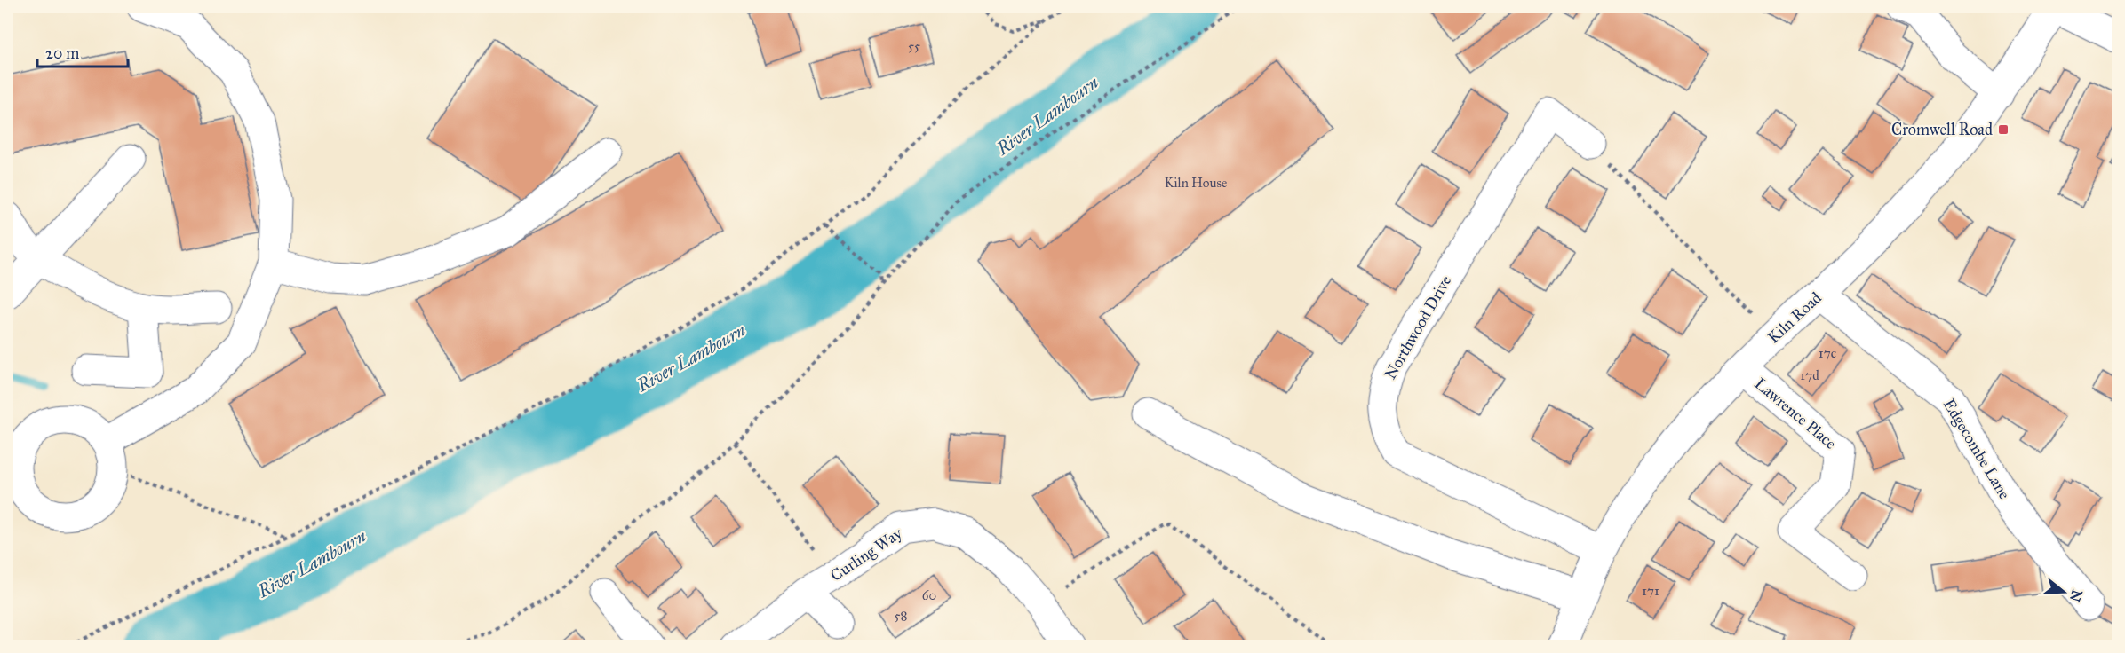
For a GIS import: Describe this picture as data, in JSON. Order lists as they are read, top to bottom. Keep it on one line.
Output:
{"streets":{"street":["Kiln Road","Northwood Drive","Lawrence Place","Edgecombe Lane","Curling Way"]},"crossings":[["Kiln Road","Northwood Drive"],["Kiln Road","Lawrence Place"],["Kiln Road","Edgecombe Lane"]],"water":["River Lambourn"],"places":{"transit":["Cromwell Road"]},"house_numbers":["55","Kiln House","17c","17d","171","60","58"],"scale_bar":"20 m","north":"right"}
